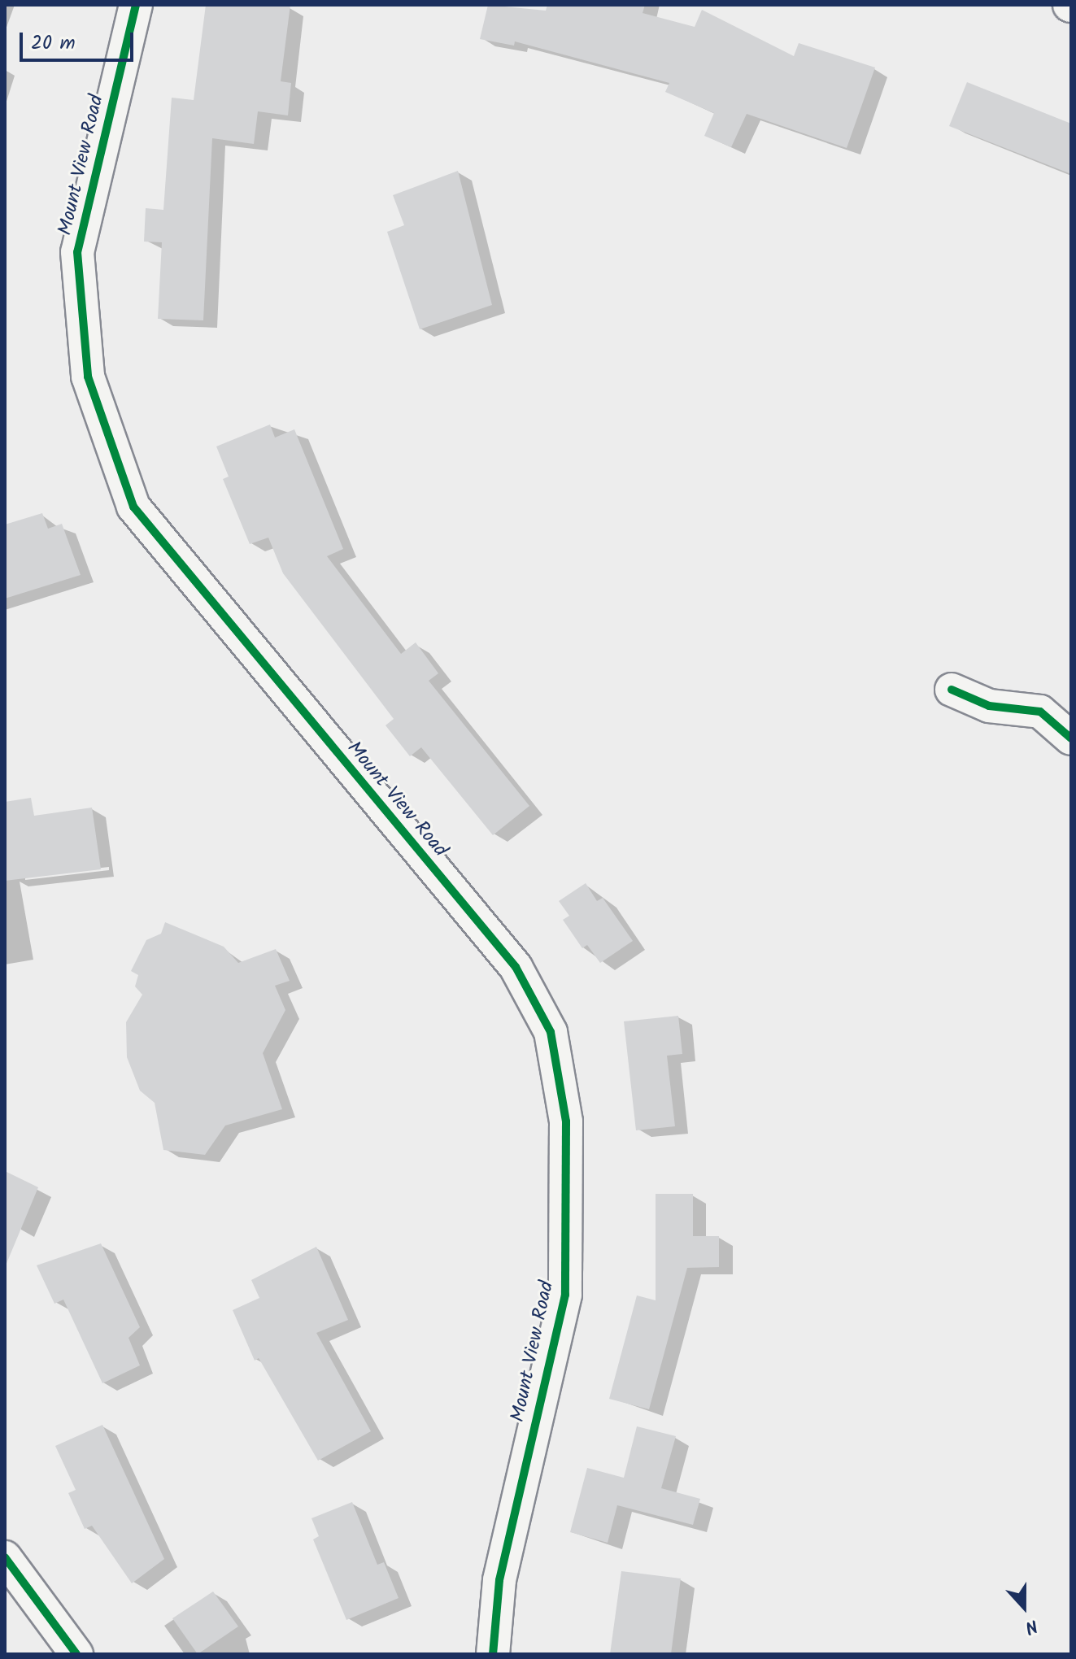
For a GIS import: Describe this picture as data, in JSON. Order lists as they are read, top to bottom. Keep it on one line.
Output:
{"streets":{"street":["Mount View Road"]},"scale_bar":"20 m","north":"bottom"}
